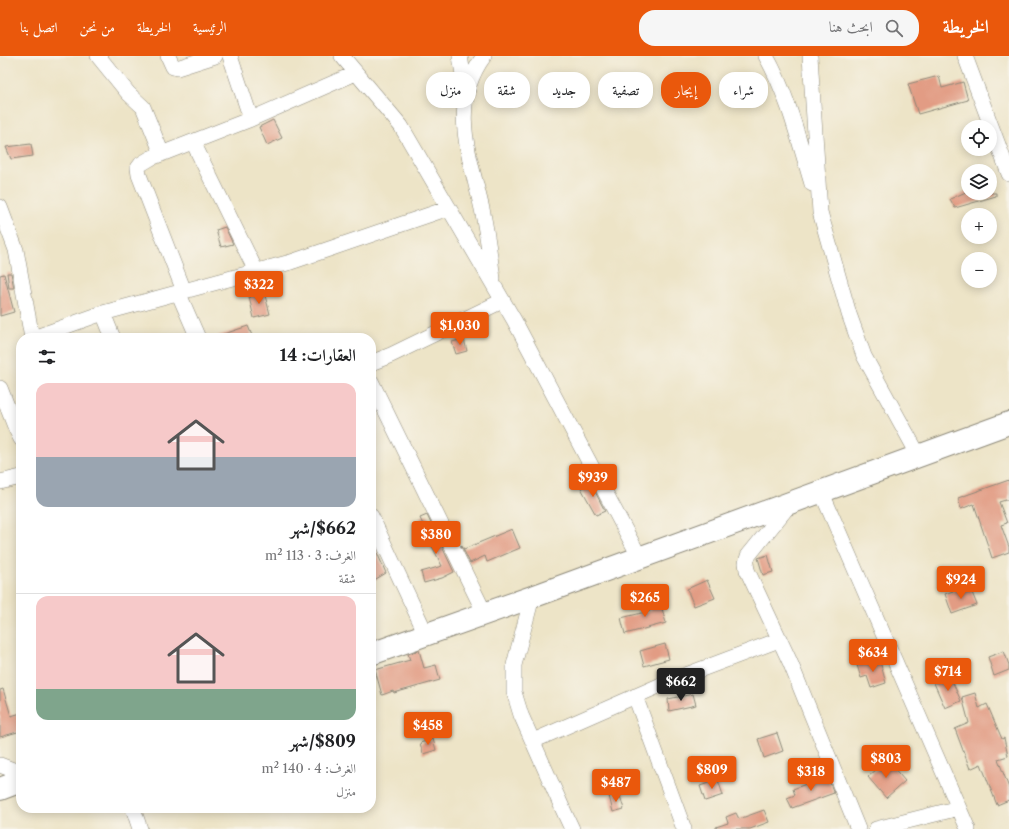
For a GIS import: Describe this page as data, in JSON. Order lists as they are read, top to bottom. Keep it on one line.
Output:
{"page":{"header":"الخريطة","search":"ابحث هنا","nav":["الرئيسية","الخريطة","من نحن","اتصل بنا"],"chip":["شراء","إيجار","تصفية","جديد","شقة","منزل"],"map_buttons":["+","−"],"price":["$322","$1,030","$939","$380","$924","$265","$634","$714","$662","$458","$803","$809","$318","$487"],"heading":"العقارات: 14","list":[{"name":"$662/شهر","note":"الغرف: 3 · 113 m² · شقة"},{"name":"$809/شهر","note":"الغرف: 4 · 140 m² · منزل"}]}}
